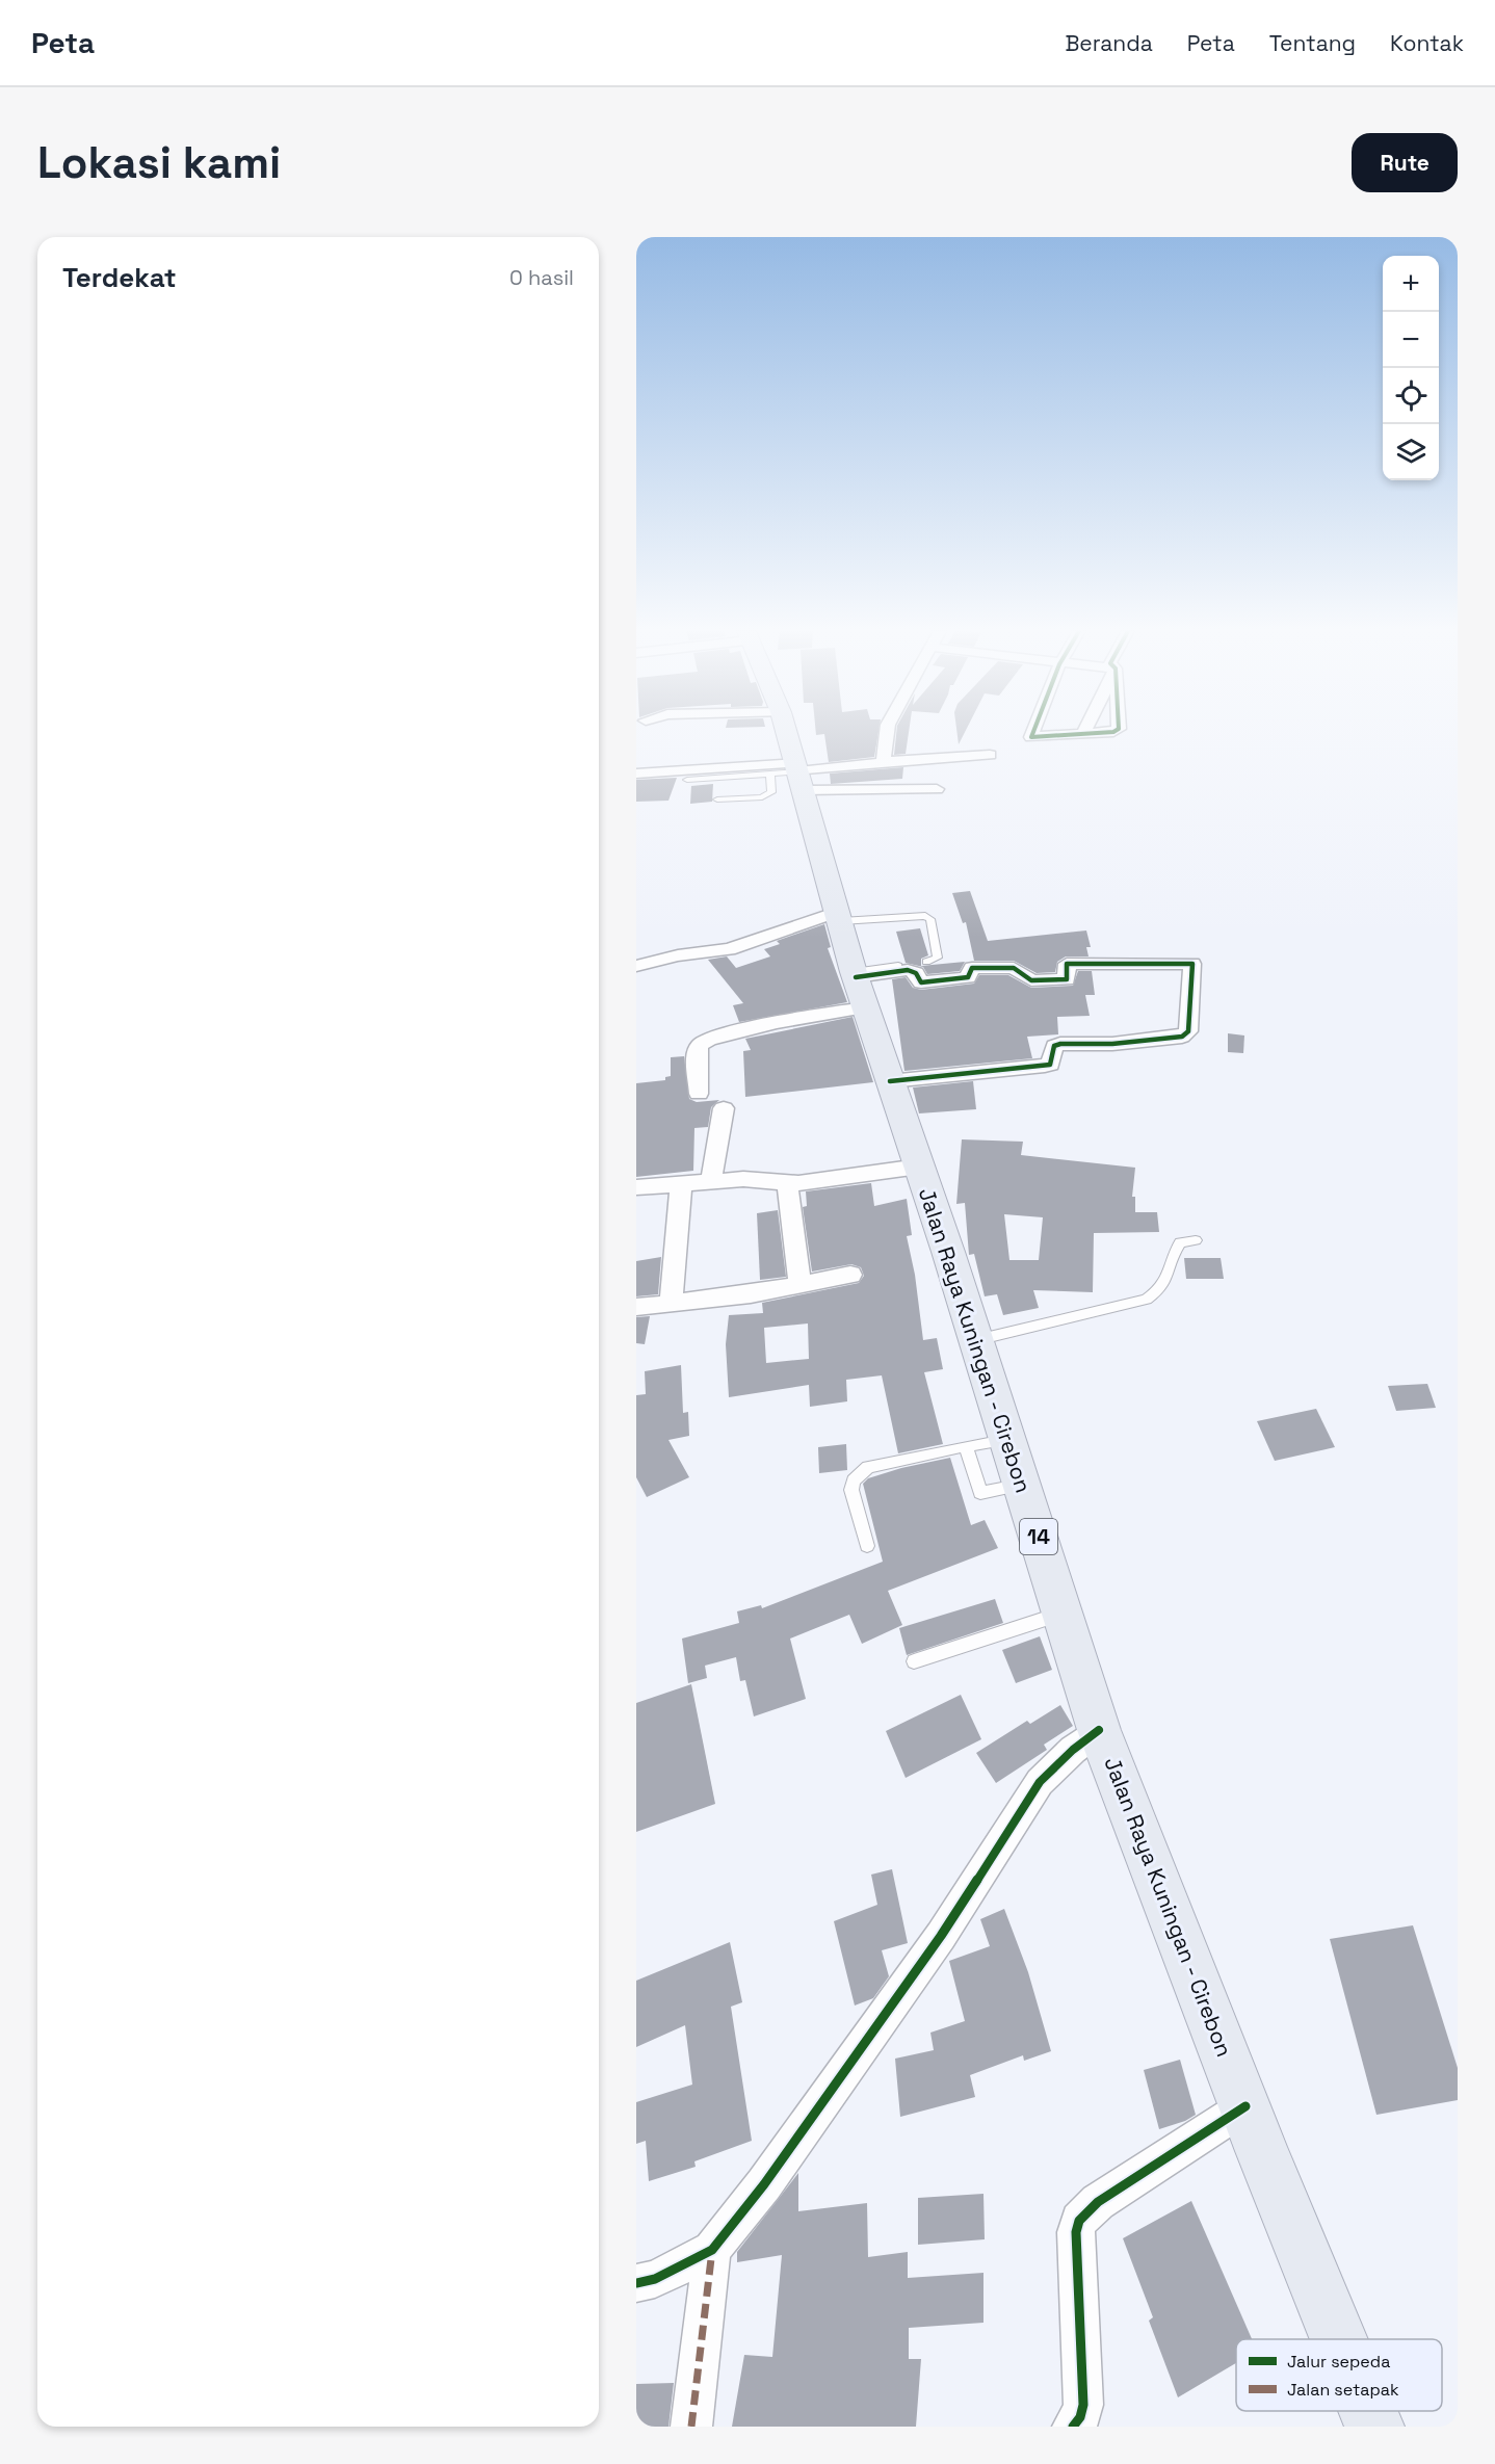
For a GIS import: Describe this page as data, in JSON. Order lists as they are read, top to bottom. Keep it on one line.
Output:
{"streets":{"highway":["Jalan Raya Kuningan - Cirebon","14"]},"legend":["Jalur sepeda","Jalan setapak"],"page":{"header":"Peta","nav":["Beranda","Peta","Tentang","Kontak"],"buttons":"Rute","title":"Lokasi kami","heading":["Terdekat","0 hasil"],"map_buttons":["+","−"]}}
